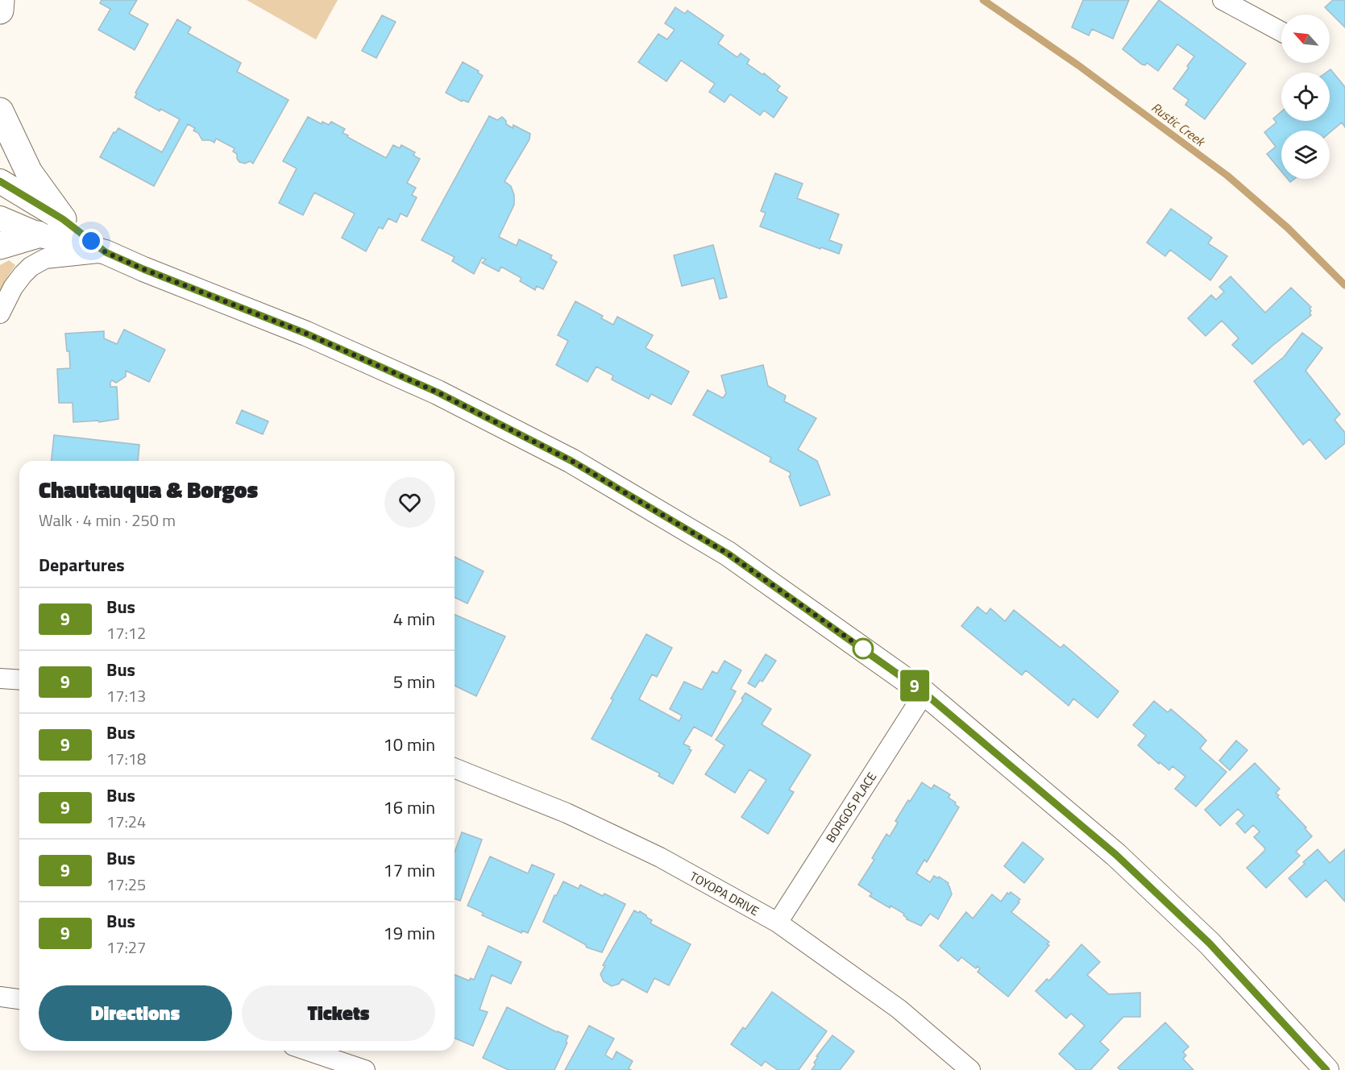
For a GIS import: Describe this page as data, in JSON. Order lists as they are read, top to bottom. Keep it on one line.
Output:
{"streets":{"street":["BORGOS PLACE","TOYOPA DRIVE"]},"crossings":[["BORGOS PLACE","TOYOPA DRIVE"]],"water":["Rustic Creek"],"lines":["bus line 9"],"north":"top left","page":{"on_map":"9","heading":[["Chautauqua & Borgos","Walk · 4 min · 250 m"],"Departures"],"list":[{"mark":"9","name":"Bus","note":"17:12","value":"4 min"},{"mark":"9","name":"Bus","note":"17:13","value":"5 min"},{"mark":"9","name":"Bus","note":"17:18","value":"10 min"},{"mark":"9","name":"Bus","note":"17:24","value":"16 min"},{"mark":"9","name":"Bus","note":"17:25","value":"17 min"},{"mark":"9","name":"Bus","note":"17:27","value":"19 min"}],"buttons":["Directions","Tickets"]}}
